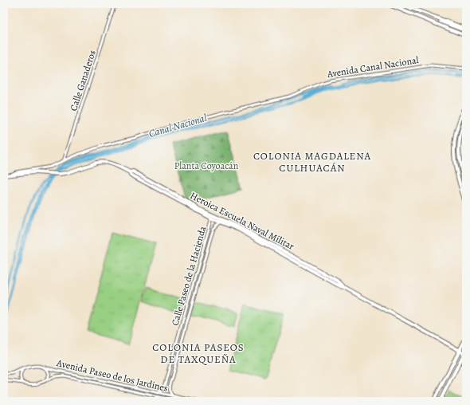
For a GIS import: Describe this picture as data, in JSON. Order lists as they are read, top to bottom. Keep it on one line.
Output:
{"streets":{"main road":["Heroica Escuela Naval Militar"],"street":["Avenida Canal Nacional","Calle Ganaderos","Calle Paseo de la Hacienda","Avenida Paseo de los Jardines"]},"crossings":[["Avenida Canal Nacional","Calle Ganaderos"],["Avenida Canal Nacional","Heroica Escuela Naval Militar"],["Heroica Escuela Naval Militar","Calle Paseo de la Hacienda"],["Calle Paseo de la Hacienda","Avenida Paseo de los Jardines"]],"districts":["COLONIA MAGDALENA CULHUACÁN","COLONIA PASEOS DE TAXQUEÑA"],"water":["Canal Nacional"],"parks":["Planta Coyoacán"]}
